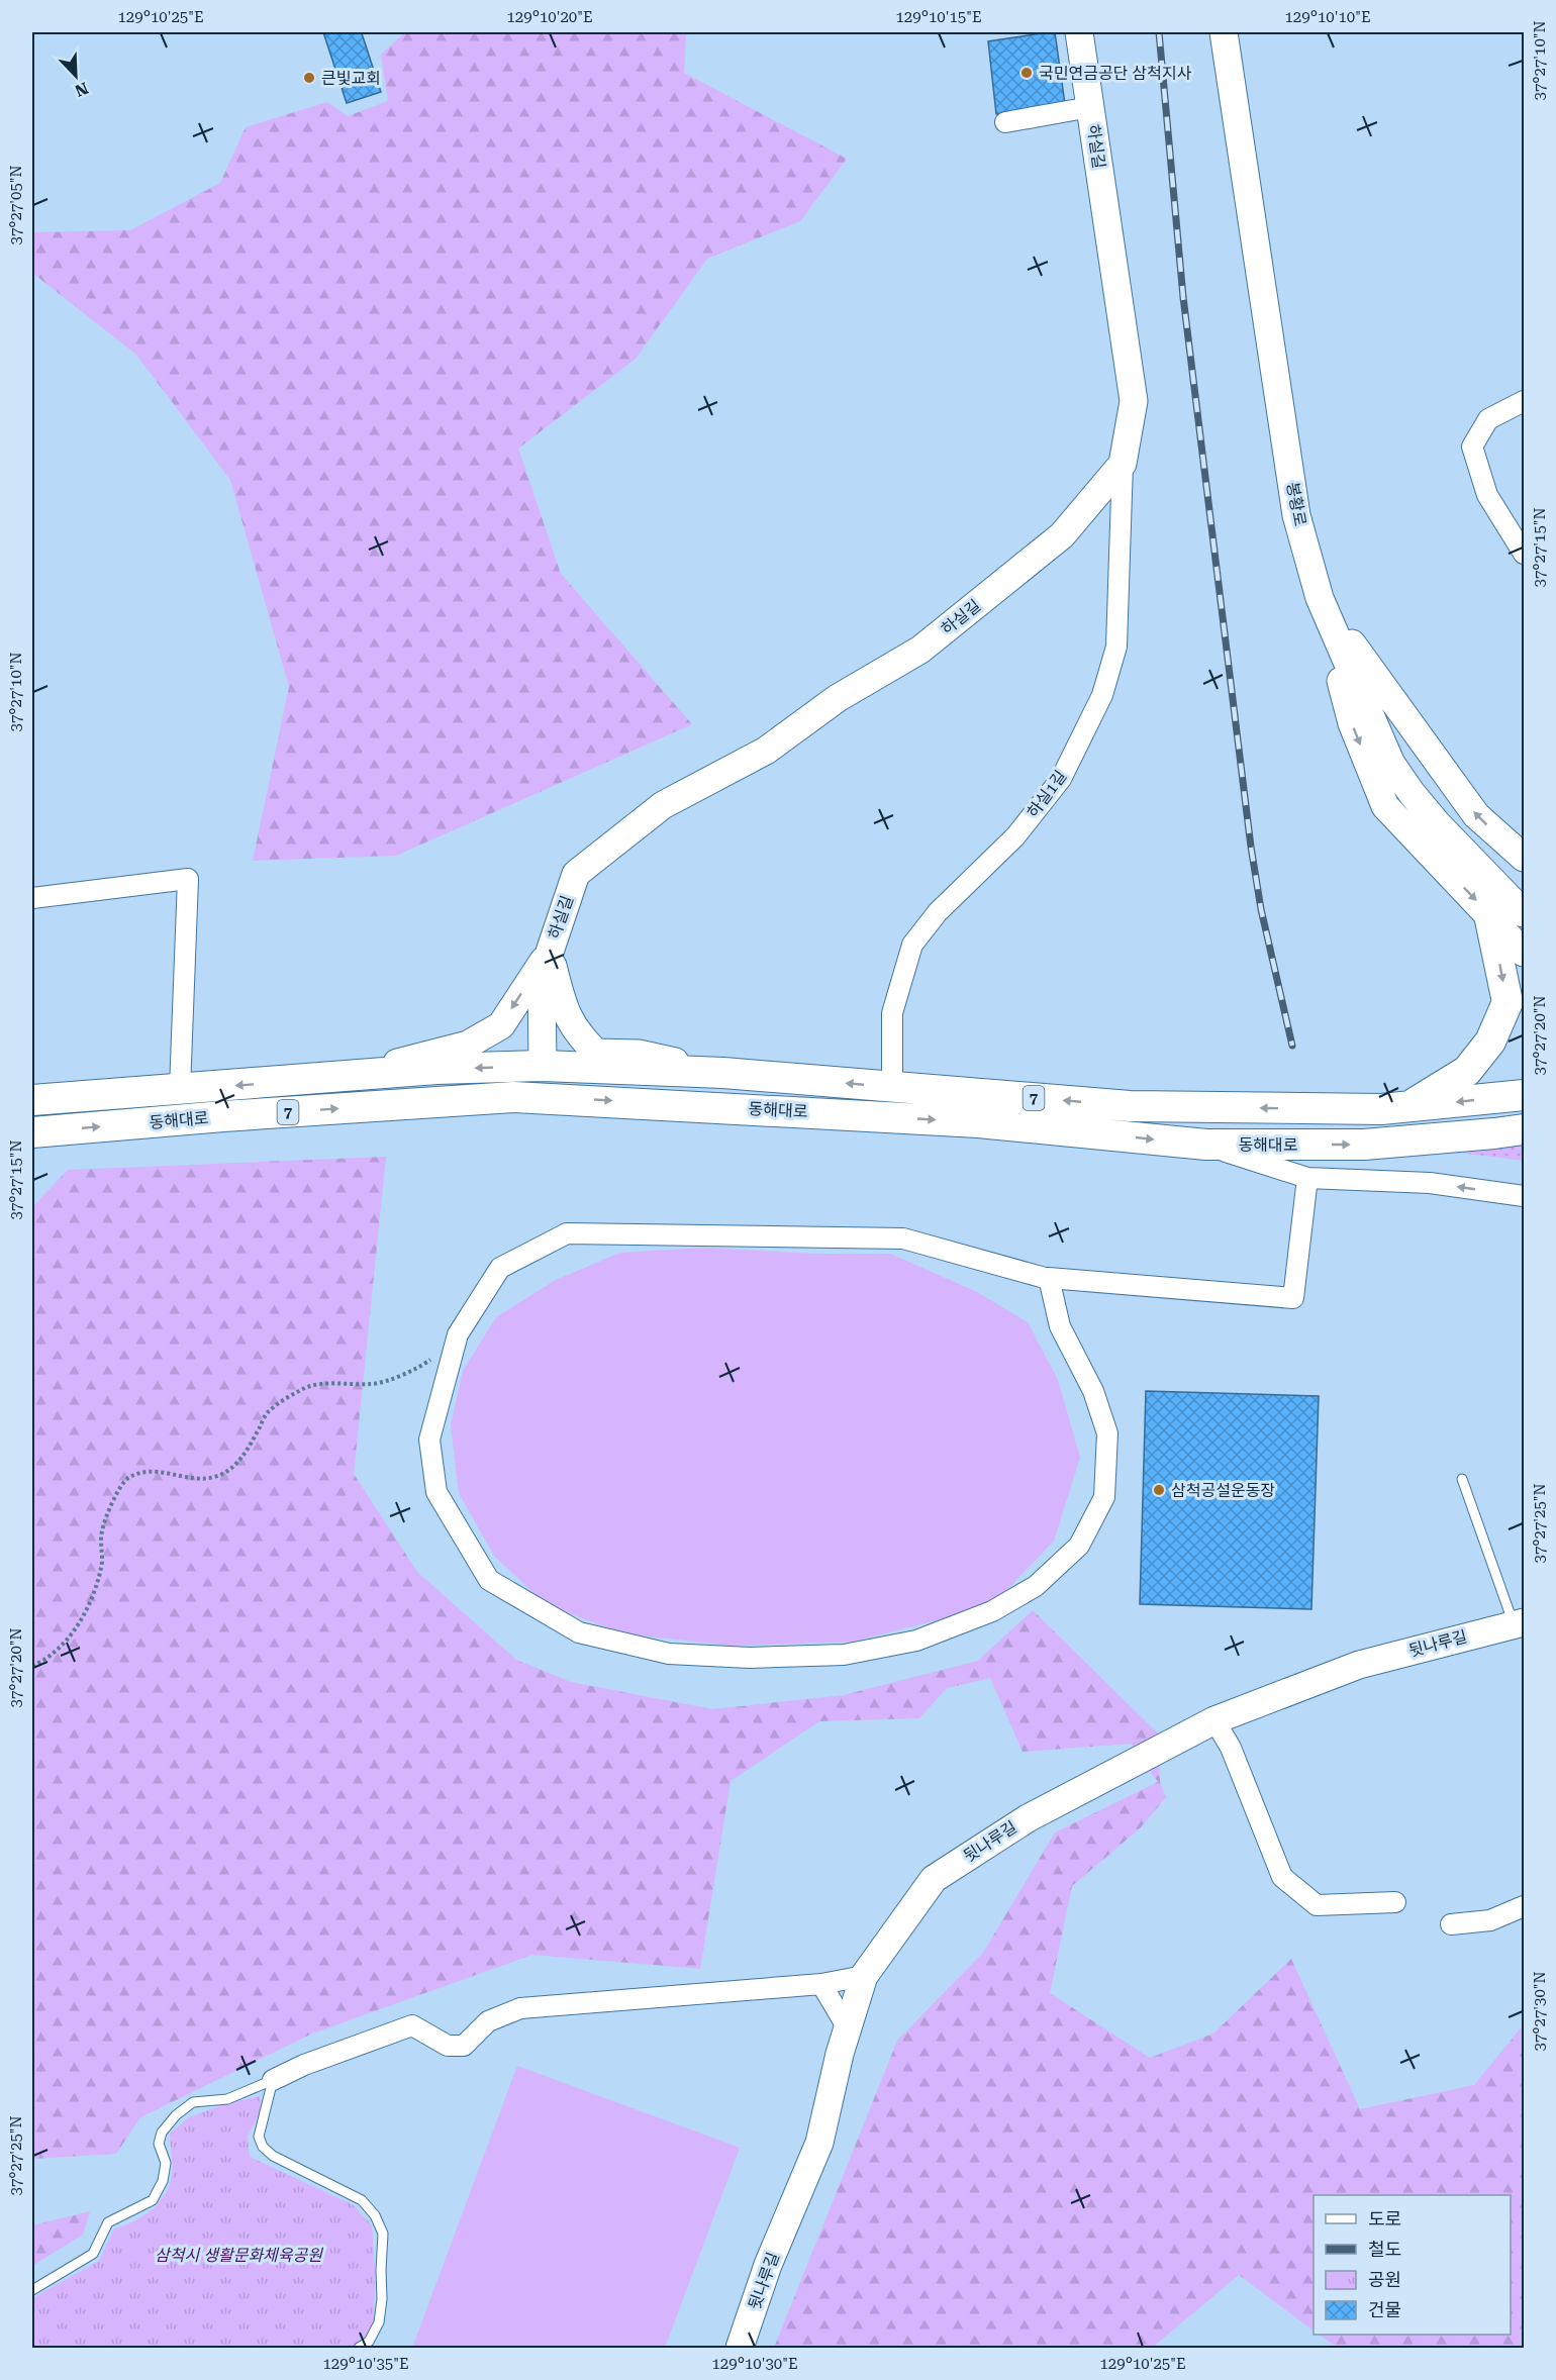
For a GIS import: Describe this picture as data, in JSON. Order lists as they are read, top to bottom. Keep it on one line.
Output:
{"streets":{"main road":["7","동해대로"],"street":["하실길","봉황로","하실1길","뒷나루길"]},"crossings":[["하실길","하실1길"],["하실길","동해대로"],["하실1길","동해대로"]],"parks":["삼척시 생활문화체육공원"],"places":["국민연금공단 삼척지사","큰빛교회","삼척공설운동장"],"legend":["도로","철도","공원","건물"],"north":"bottom right","coordinates":["129°10'25\"E","129°10'20\"E","129°10'15\"E","129°10'10\"E","37°27'10\"N","37°27'05\"N","37°27'15\"N","37°27'20\"N","37°27'25\"N","37°27'30\"N","129°10'35\"E","129°10'30\"E"]}
